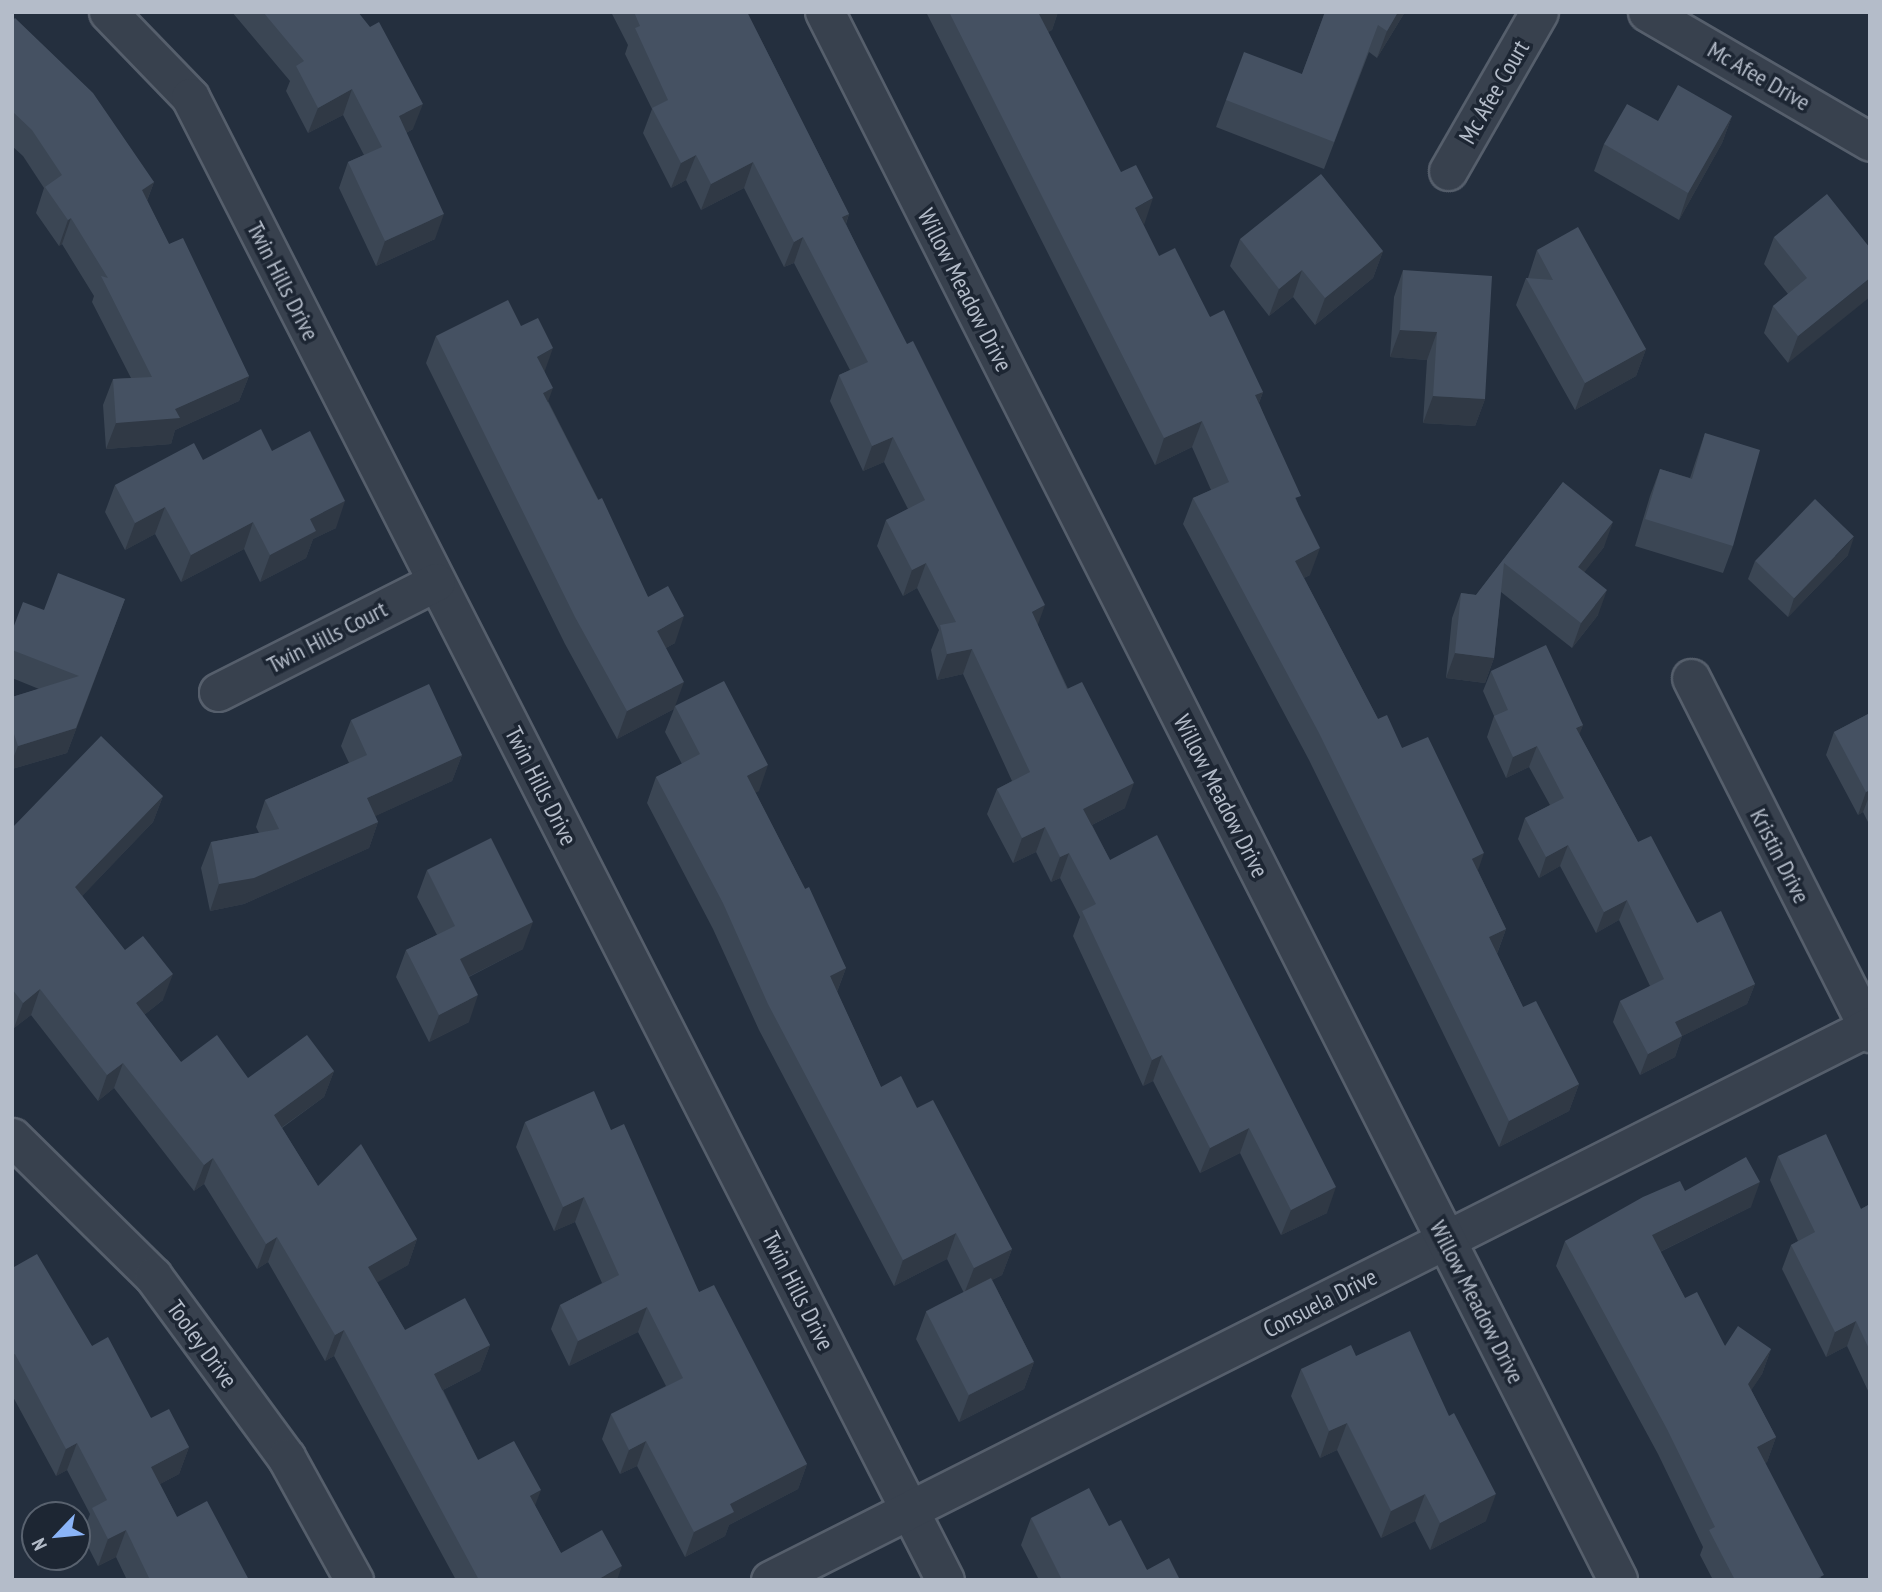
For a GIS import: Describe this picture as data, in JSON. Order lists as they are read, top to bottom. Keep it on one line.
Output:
{"streets":{"street":["Mc Afee Drive","Mc Afee Court","Twin Hills Drive","Willow Meadow Drive","Twin Hills Court","Kristin Drive","Consuela Drive","Tooley Drive"]},"crossings":[["Twin Hills Drive","Twin Hills Court"],["Twin Hills Drive","Consuela Drive"],["Willow Meadow Drive","Consuela Drive"],["Kristin Drive","Consuela Drive"]],"north":"bottom left"}
